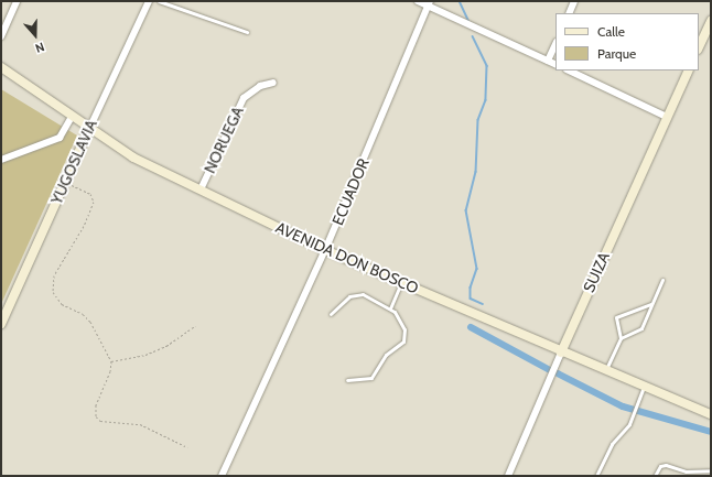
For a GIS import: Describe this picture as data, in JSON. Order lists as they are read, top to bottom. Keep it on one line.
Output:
{"streets":{"main road":["YUGOSLAVIA","AVENIDA DON BOSCO","SUIZA"],"street":["NORUEGA","ECUADOR"]},"crossings":[["NORUEGA","AVENIDA DON BOSCO"],["YUGOSLAVIA","AVENIDA DON BOSCO"],["ECUADOR","AVENIDA DON BOSCO"],["AVENIDA DON BOSCO","SUIZA"]],"legend":["Calle","Parque"],"north":"bottom"}
